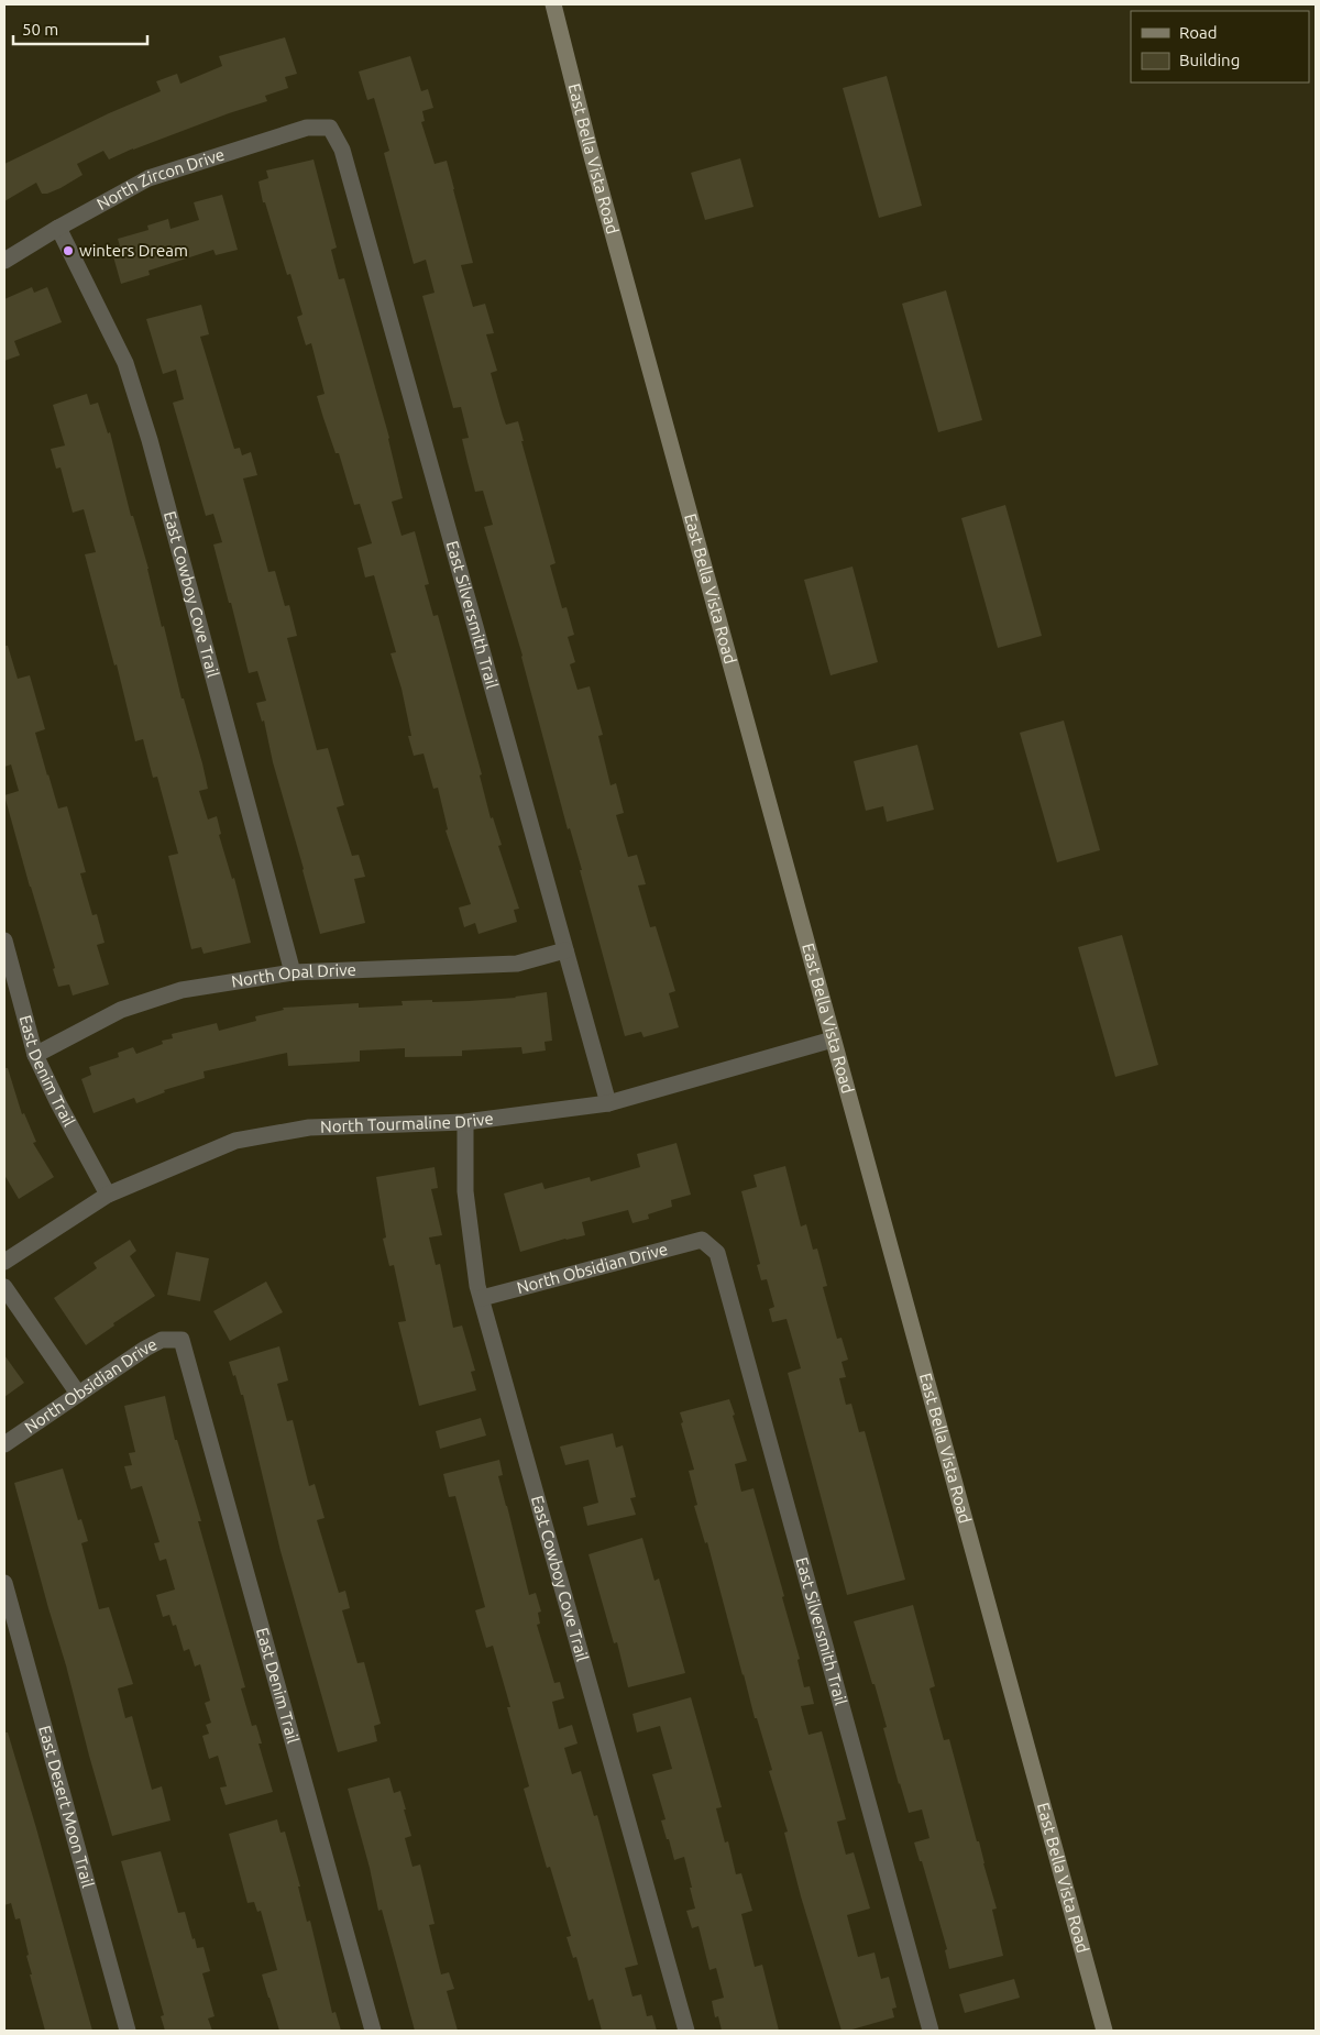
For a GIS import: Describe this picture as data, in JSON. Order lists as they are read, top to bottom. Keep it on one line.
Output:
{"streets":{"street":["East Bella Vista Road","North Zircon Drive","East Cowboy Cove Trail","East Silversmith Trail","North Opal Drive","East Denim Trail","North Tourmaline Drive","North Obsidian Drive","East Desert Moon Trail"]},"crossings":[["East Bella Vista Road","North Tourmaline Drive"],["North Zircon Drive","East Cowboy Cove Trail"],["North Zircon Drive","East Silversmith Trail"],["East Cowboy Cove Trail","North Opal Drive"],["East Cowboy Cove Trail","North Tourmaline Drive"],["East Cowboy Cove Trail","North Obsidian Drive"],["East Silversmith Trail","North Opal Drive"],["East Silversmith Trail","North Tourmaline Drive"],["East Silversmith Trail","North Obsidian Drive"],["North Opal Drive","East Denim Trail"],["East Denim Trail","North Tourmaline Drive"],["East Denim Trail","North Obsidian Drive"]],"places":["winters Dream"],"legend":["Road","Building"],"scale_bar":"50 m"}
